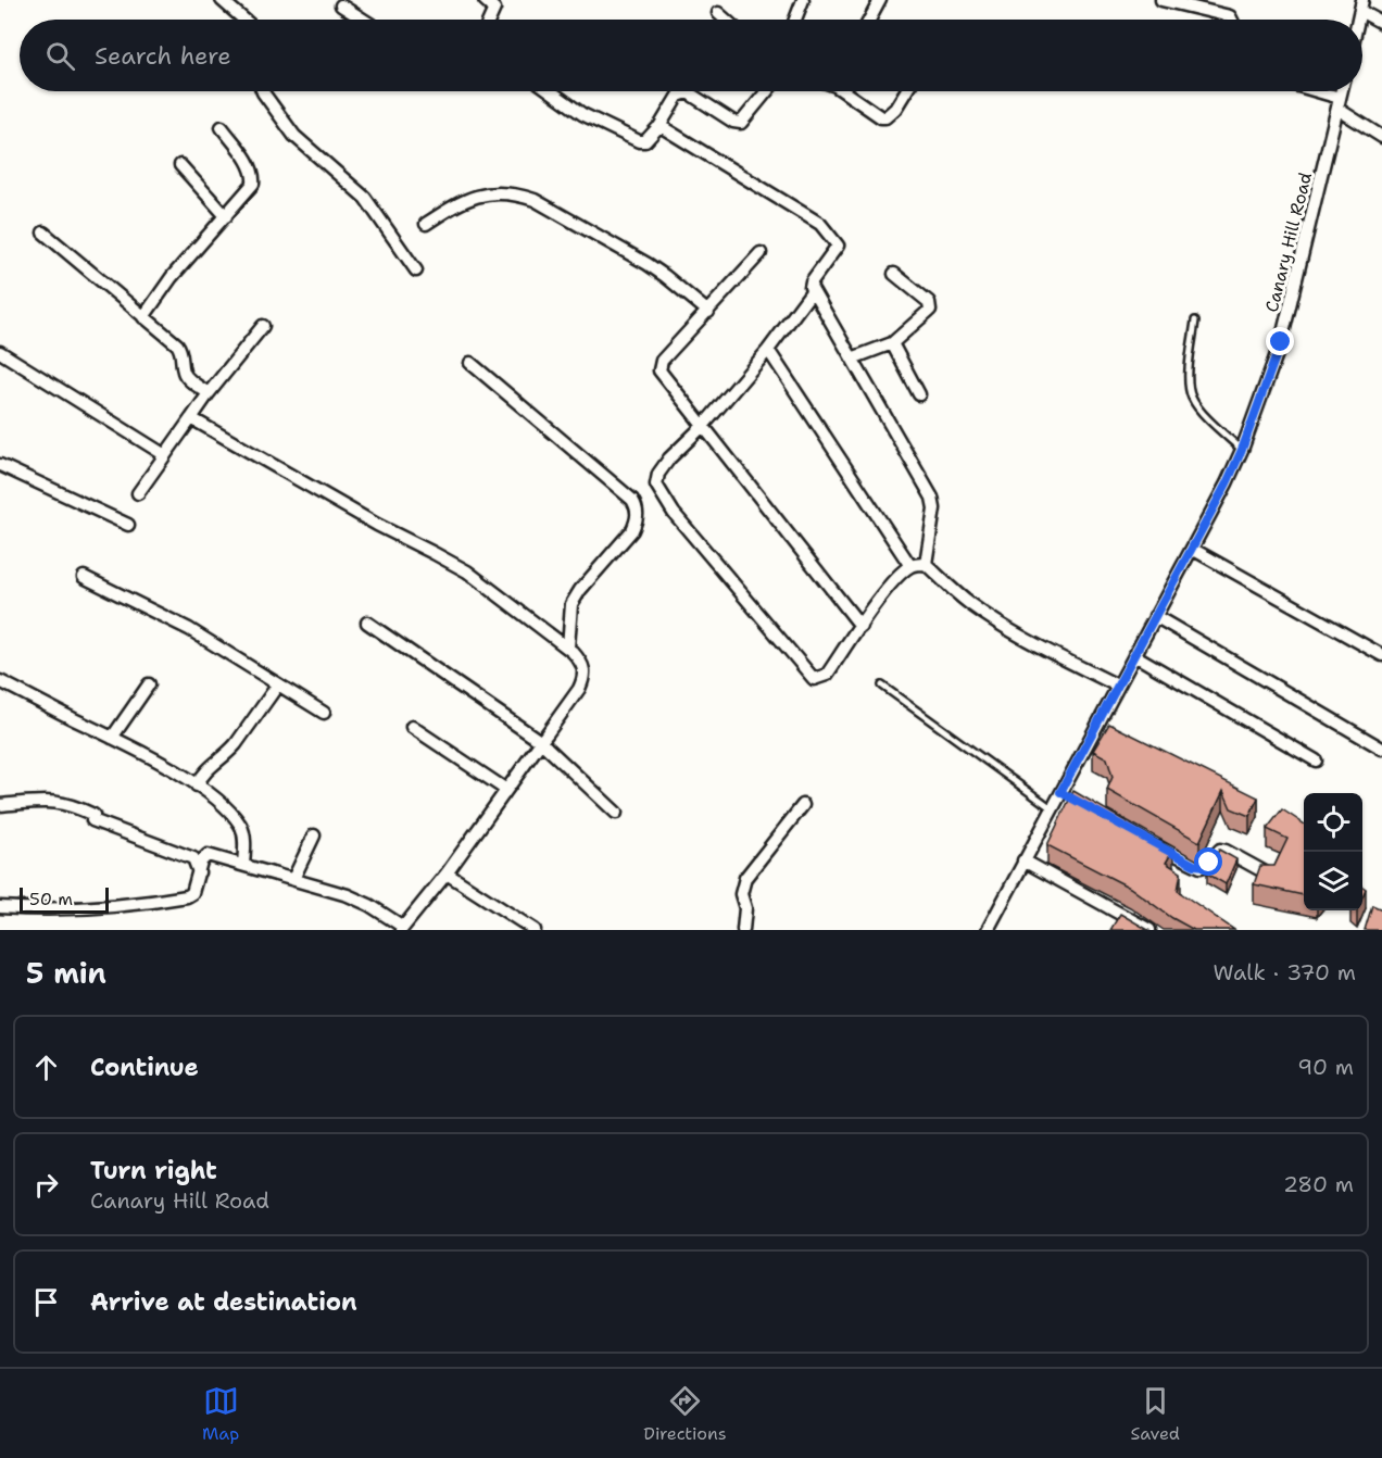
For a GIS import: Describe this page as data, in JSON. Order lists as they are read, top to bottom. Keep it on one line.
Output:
{"streets":{"street":["Canary Hill Road"]},"scale_bar":"50 m","page":{"search":"Search here","scale":"50 m","heading":["5 min","Walk · 370 m"],"list":[["Continue","90 m"],["Turn right","Canary Hill Road","280 m"],"Arrive at destination"],"nav":["Map","Directions","Saved"]}}
